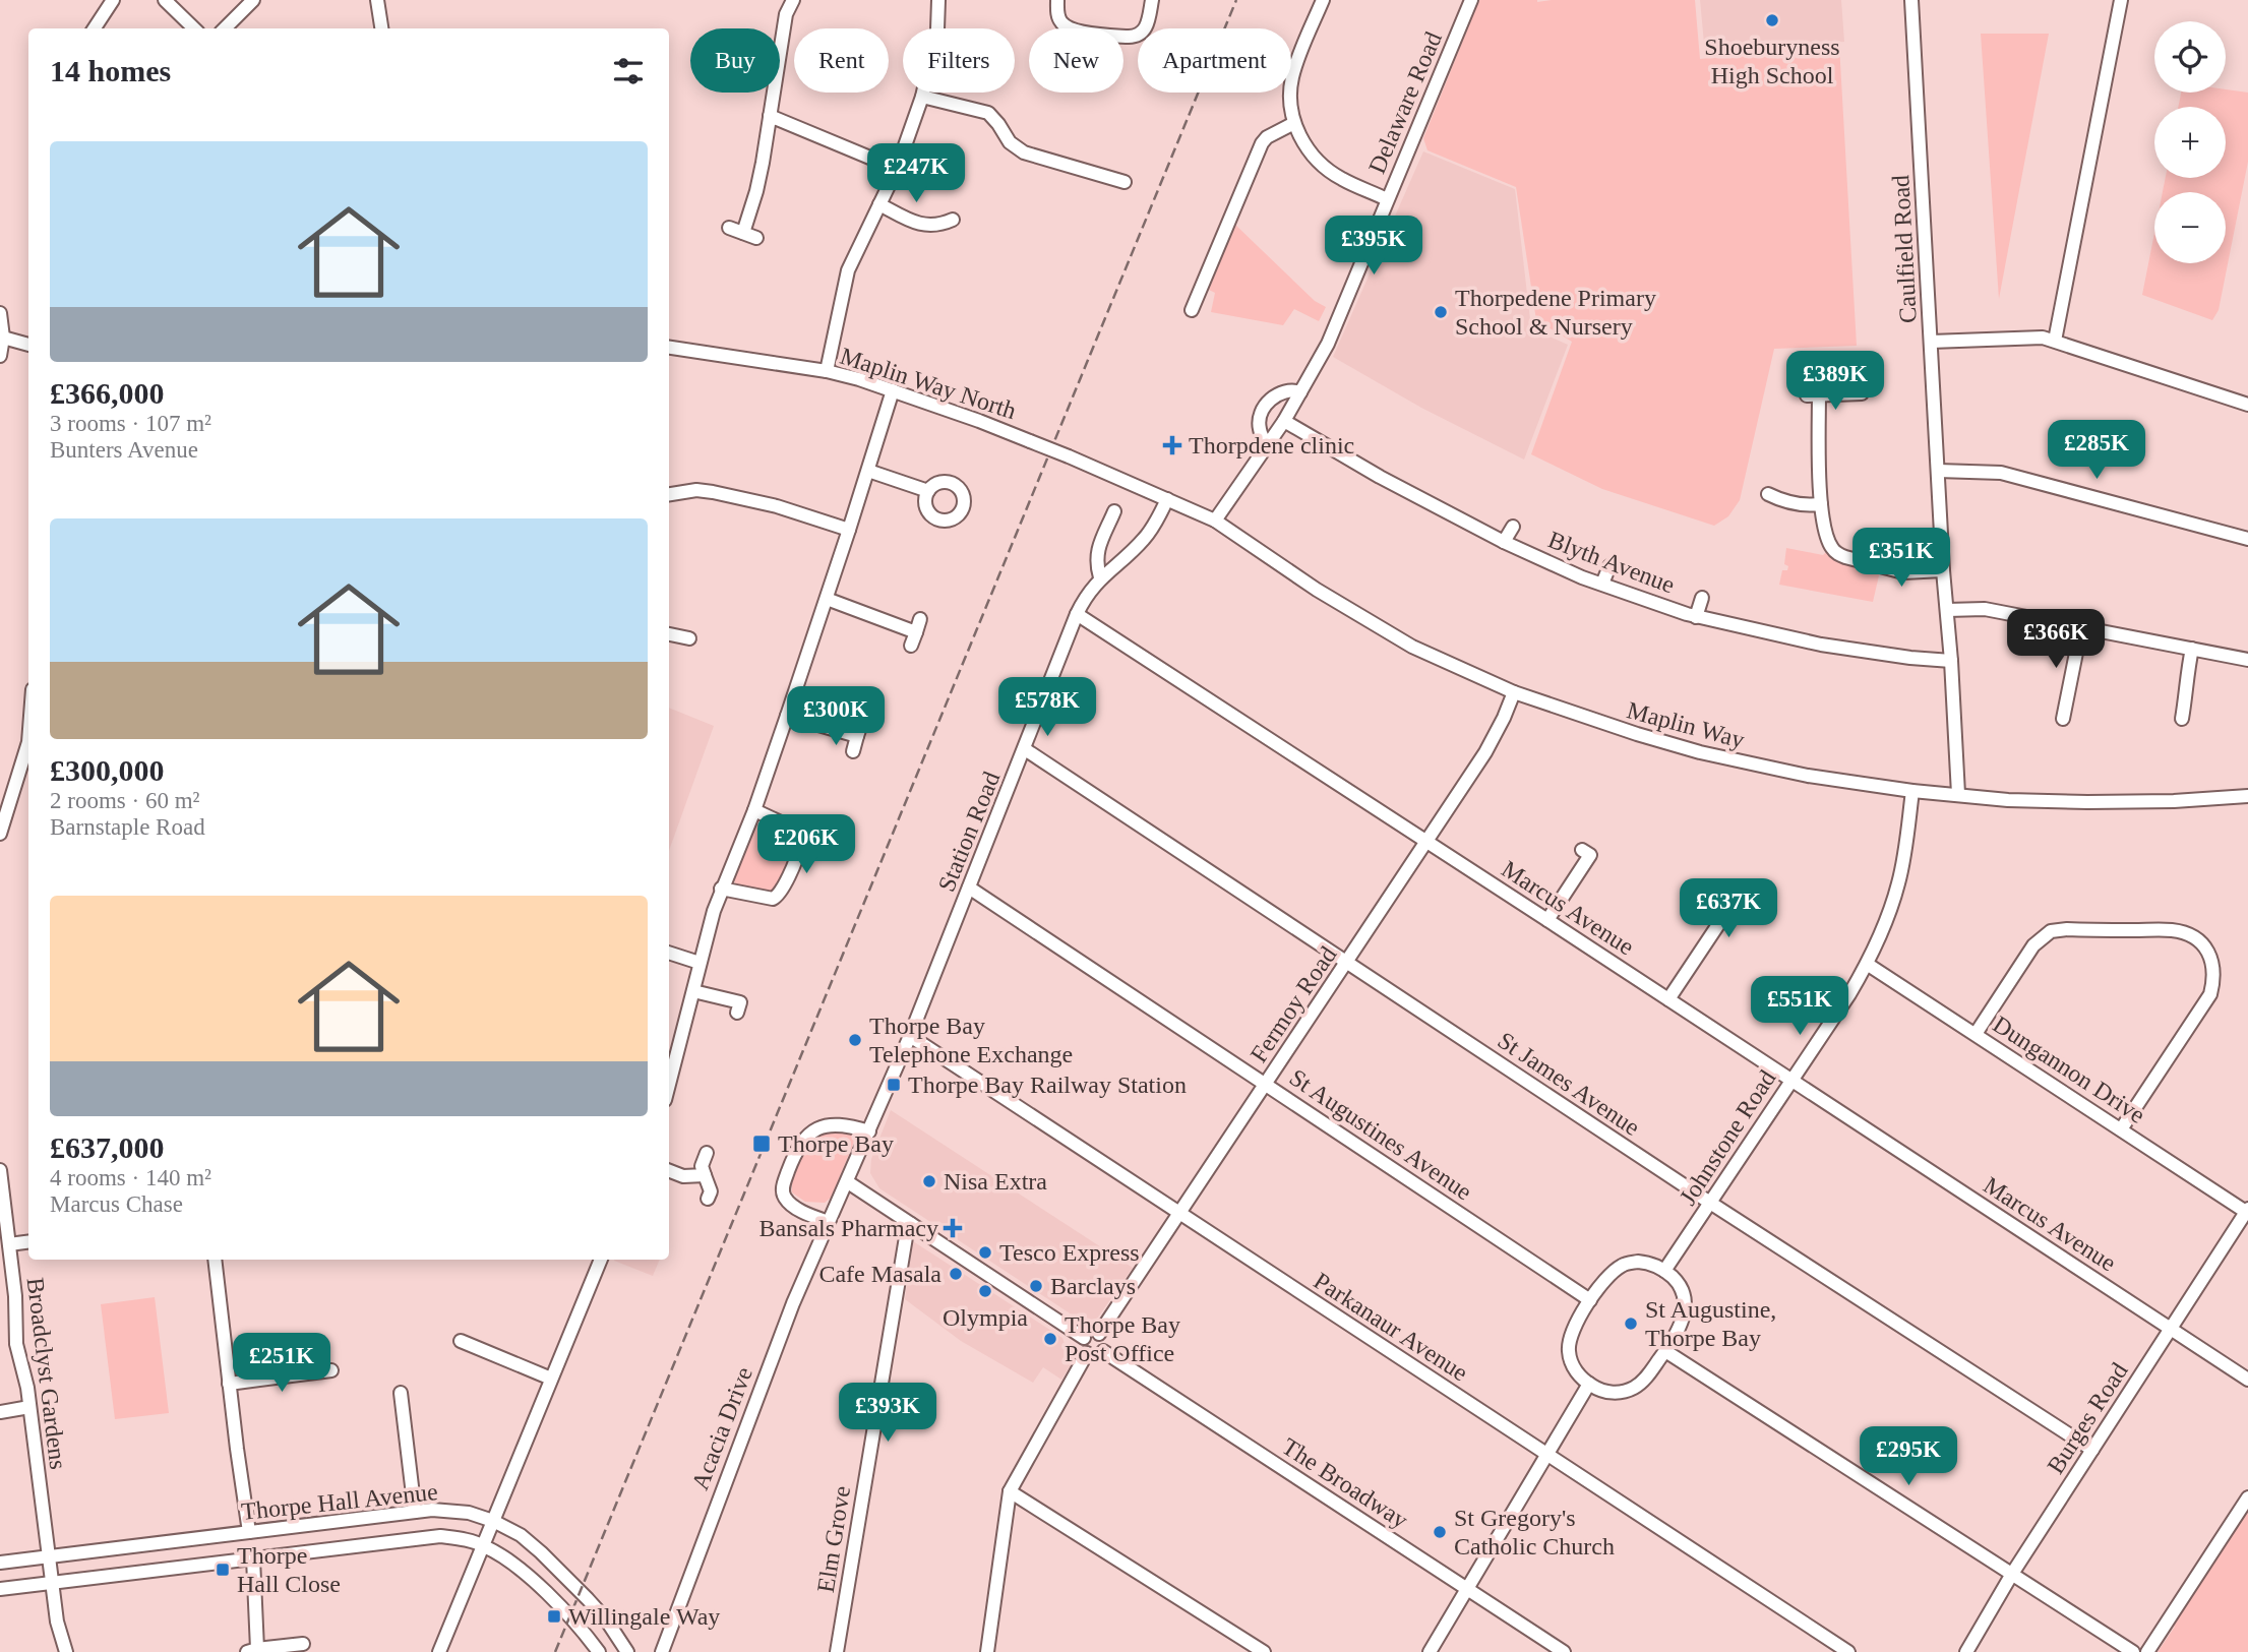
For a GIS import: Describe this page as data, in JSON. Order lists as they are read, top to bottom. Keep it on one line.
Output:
{"streets":{"street":["Delaware Road","Caulfield Road","Maplin Way North","Blyth Avenue","Maplin Way","Station Road","Marcus Avenue","Fermoy Road","Dungannon Drive","St James Avenue","St Augustines Avenue","Johnstone Road","Parkanaur Avenue","Broadclyst Gardens","Burges Road","Acacia Drive","The Broadway","Thorpe Hall Avenue","Elm Grove"]},"crossings":[["Delaware Road","Blyth Avenue"],["Delaware Road","Maplin Way"],["Caulfield Road","Blyth Avenue"],["Caulfield Road","Maplin Way"],["Maplin Way North","Maplin Way"],["Maplin Way North","Station Road"],["Maplin Way","Station Road"],["Maplin Way","Fermoy Road"],["Maplin Way","Johnstone Road"],["Station Road","Marcus Avenue"],["Station Road","St James Avenue"],["Station Road","St Augustines Avenue"],["Station Road","Acacia Drive"],["Marcus Avenue","Fermoy Road"],["Marcus Avenue","Johnstone Road"],["Marcus Avenue","Burges Road"],["Fermoy Road","St James Avenue"],["Fermoy Road","St Augustines Avenue"],["Fermoy Road","Parkanaur Avenue"],["Fermoy Road","The Broadway"],["Dungannon Drive","Johnstone Road"],["Dungannon Drive","Burges Road"],["St James Avenue","Johnstone Road"],["St James Avenue","Burges Road"],["St Augustines Avenue","Johnstone Road"],["Parkanaur Avenue","Acacia Drive"],["Broadclyst Gardens","Thorpe Hall Avenue"]],"places":{"other":["Shoeburyness High School","Thorpedene Primary School & Nursery","Thorpe Bay Telephone Exchange","Nisa Extra","Tesco Express","Cafe Masala","Barclays","Olympia","St Augustine, Thorpe Bay","Thorpe Bay Post Office","St Gregory's Catholic Church"],"health":["Thorpdene clinic","Bansals Pharmacy"],"transit":["Thorpe Bay Railway Station","Thorpe Bay","Thorpe Hall Close","Willingale Way"]},"page":{"map_buttons":["+","−"],"chip":["Buy","Rent","Filters","New","Apartment"],"heading":"14 homes","list":[{"name":"£366,000","note":"3 rooms · 107 m² · Bunters Avenue"},{"name":"£300,000","note":"2 rooms · 60 m² · Barnstaple Road"},{"name":"£637,000","note":"4 rooms · 140 m² · Marcus Chase"}],"price":["£247K","£395K","£389K","£285K","£351K","£366K","£578K","£300K","£206K","£637K","£551K","£251K","£393K","£295K"]}}
